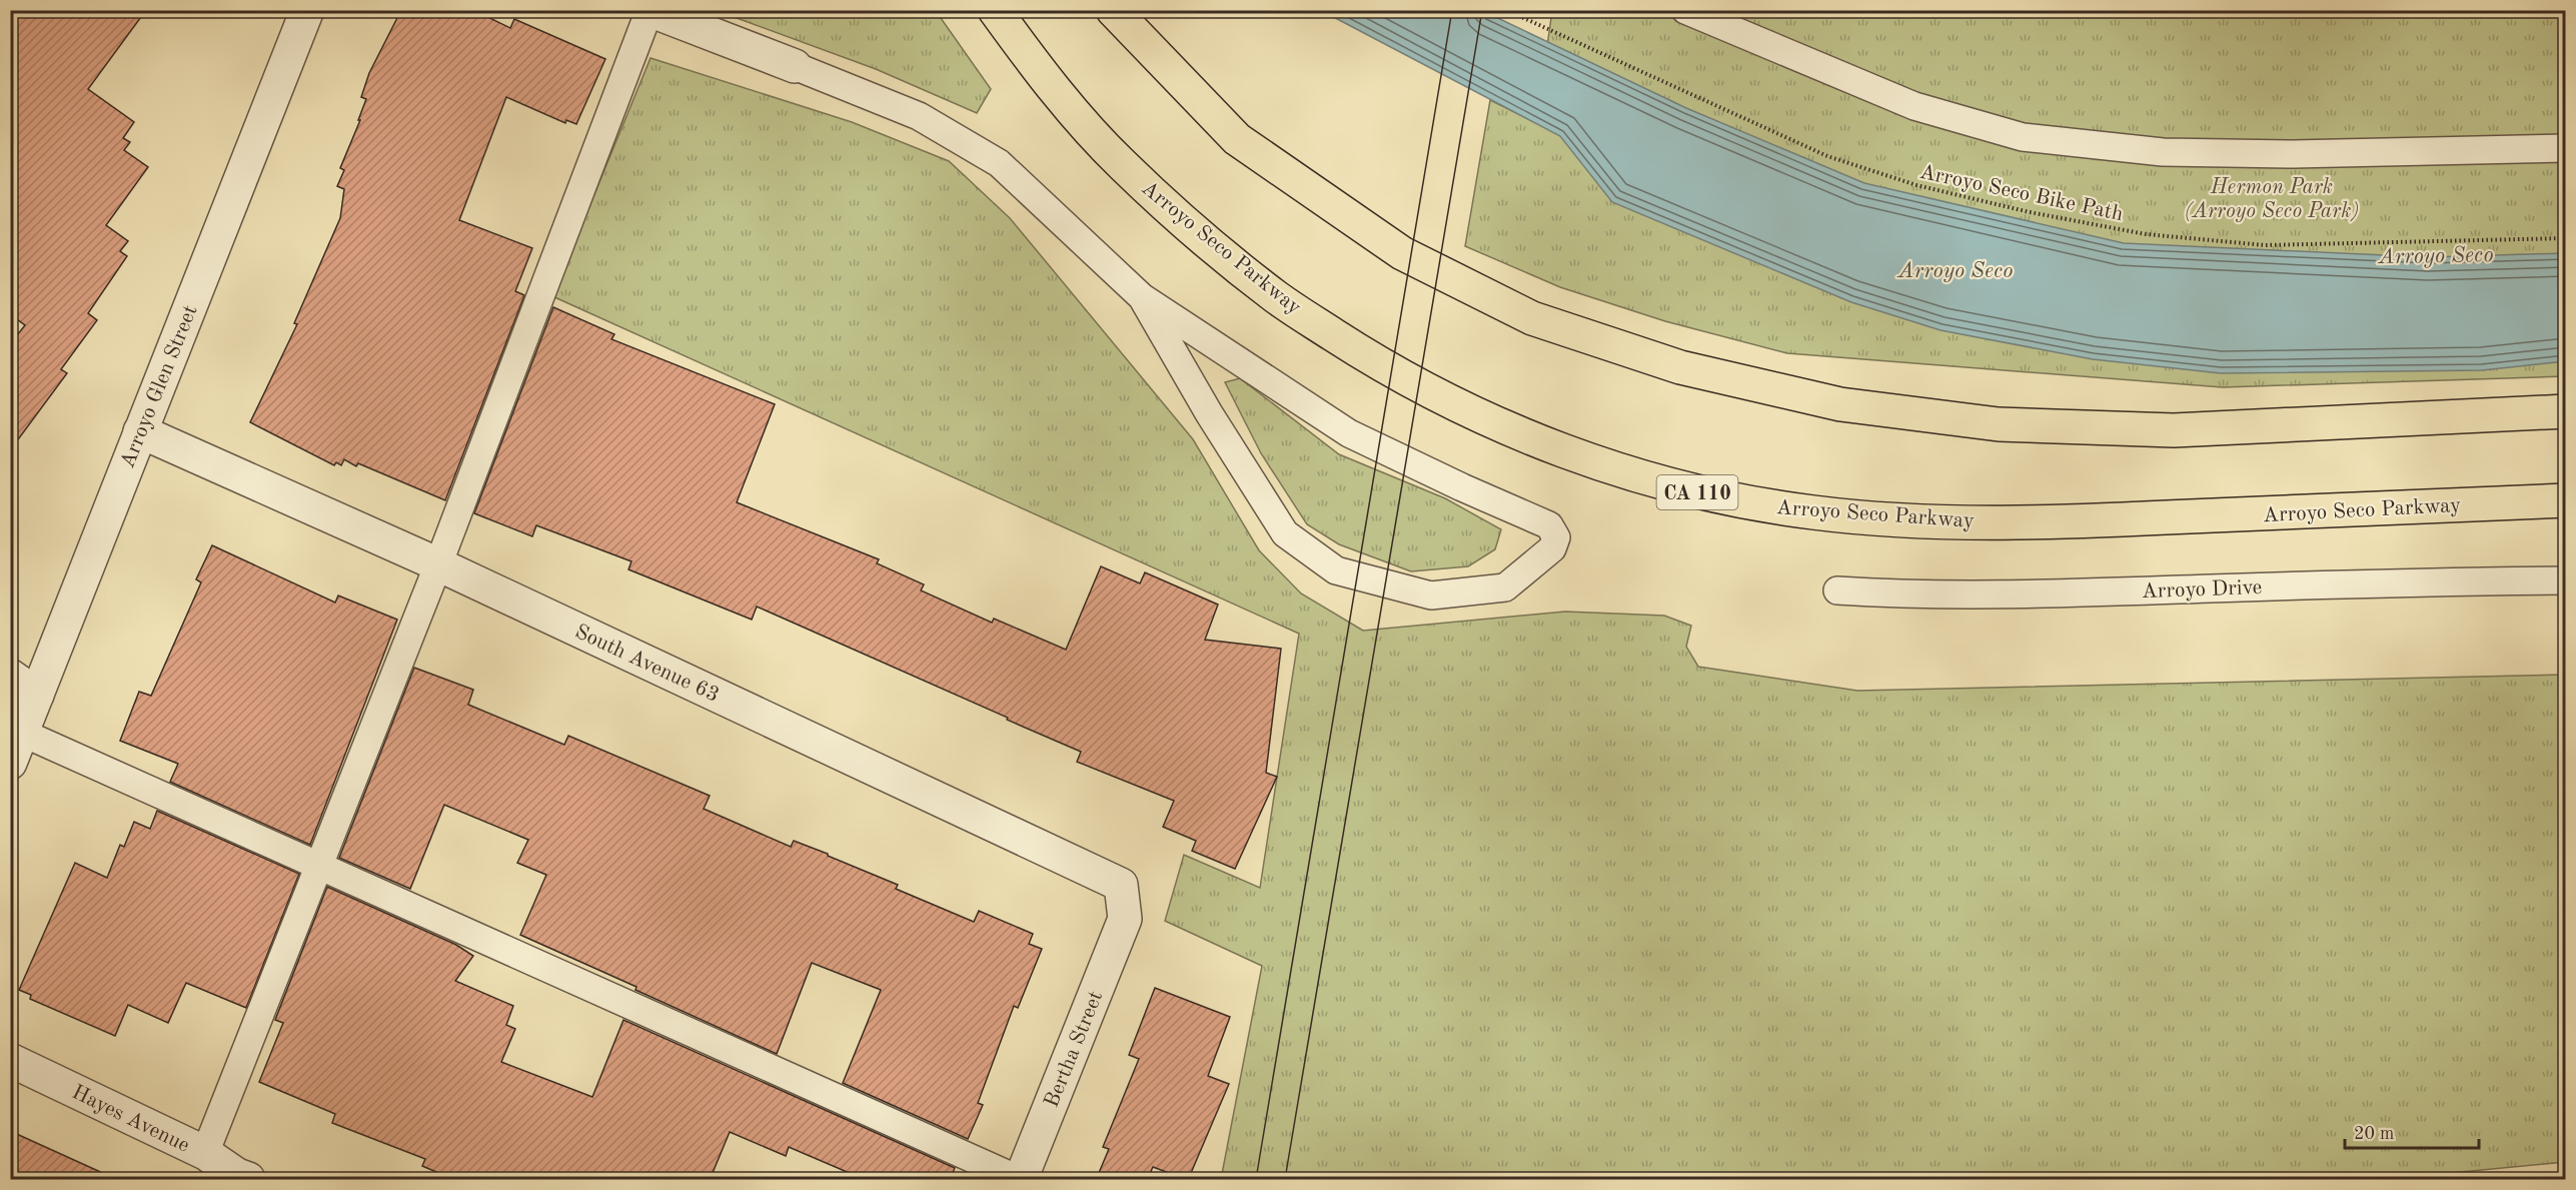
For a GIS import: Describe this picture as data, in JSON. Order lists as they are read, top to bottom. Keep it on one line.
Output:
{"streets":{"highway":["Arroyo Seco Parkway","CA 110"],"street":["Arroyo Glen Street","South Avenue 63","Bertha Street","Hayes Avenue"],"lane":["Arroyo Drive"],"path":["Arroyo Seco Bike Path"]},"crossings":[["Arroyo Glen Street","South Avenue 63"],["South Avenue 63","Bertha Street"]],"water":["Arroyo Seco"],"parks":["Hermon Park (Arroyo Seco Park)"],"scale_bar":"20 m"}
